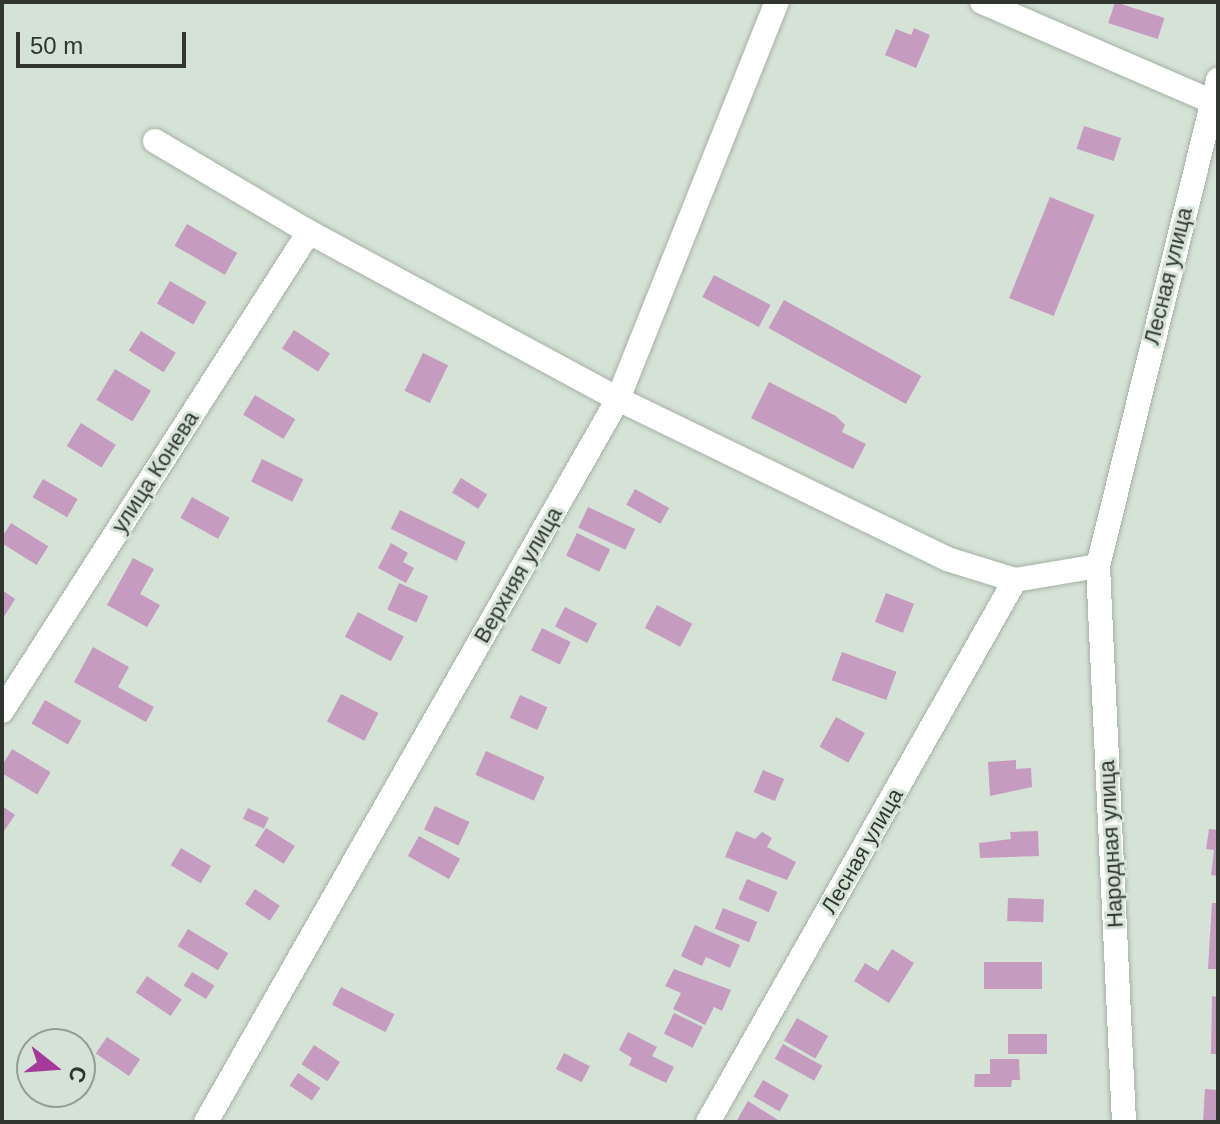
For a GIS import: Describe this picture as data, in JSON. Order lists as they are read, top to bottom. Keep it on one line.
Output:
{"streets":{"street":["Лесная улица","улица Конева","Верхняя улица","Народная улица"]},"crossings":[["Лесная улица","Народная улица"]],"scale_bar":"50 m","north":"right"}
